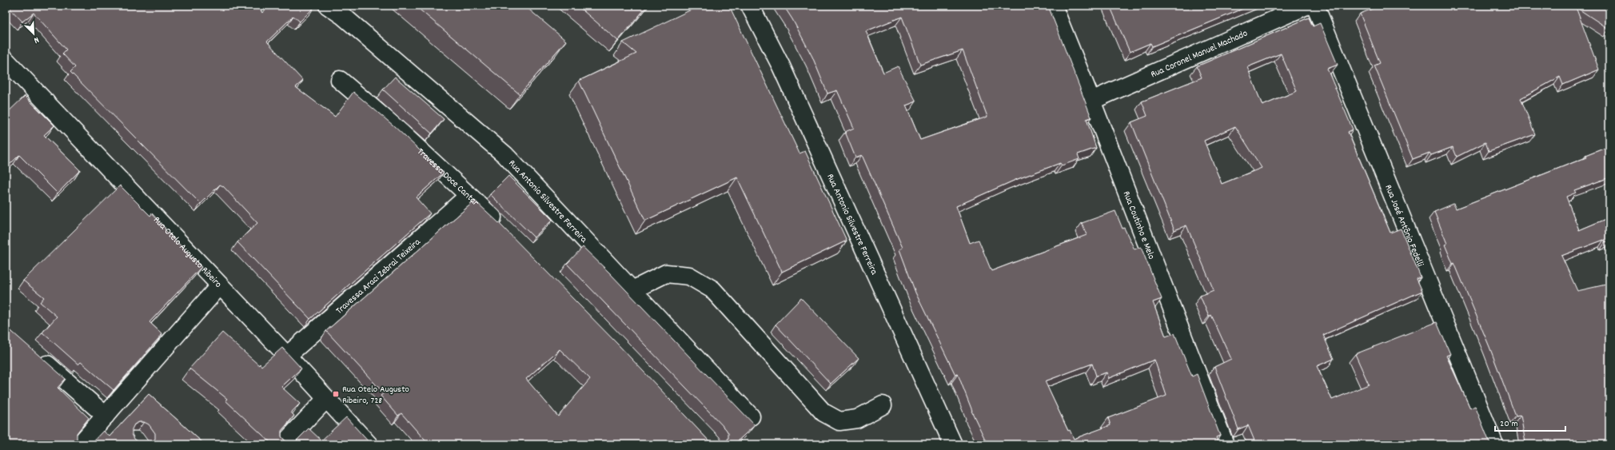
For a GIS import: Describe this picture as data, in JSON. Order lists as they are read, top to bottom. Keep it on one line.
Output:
{"streets":{"street":["Rua Coronel Manuel Machado","Travessa Doce Cantar","Rua Antonio Silvestre Ferreira","Rua Coutinho e Melo","Rua José Antônio Fedelli","Rua Otelo Augusto Ribeiro","Travessa Araci Zebral Teixeira"]},"crossings":[["Rua Coronel Manuel Machado","Rua Coutinho e Melo"],["Travessa Doce Cantar","Travessa Araci Zebral Teixeira"],["Rua Otelo Augusto Ribeiro","Travessa Araci Zebral Teixeira"]],"places":{"transit":["Rua Otelo Augusto Ribeiro, 728"]},"scale_bar":"20 m","north":"bottom right"}
